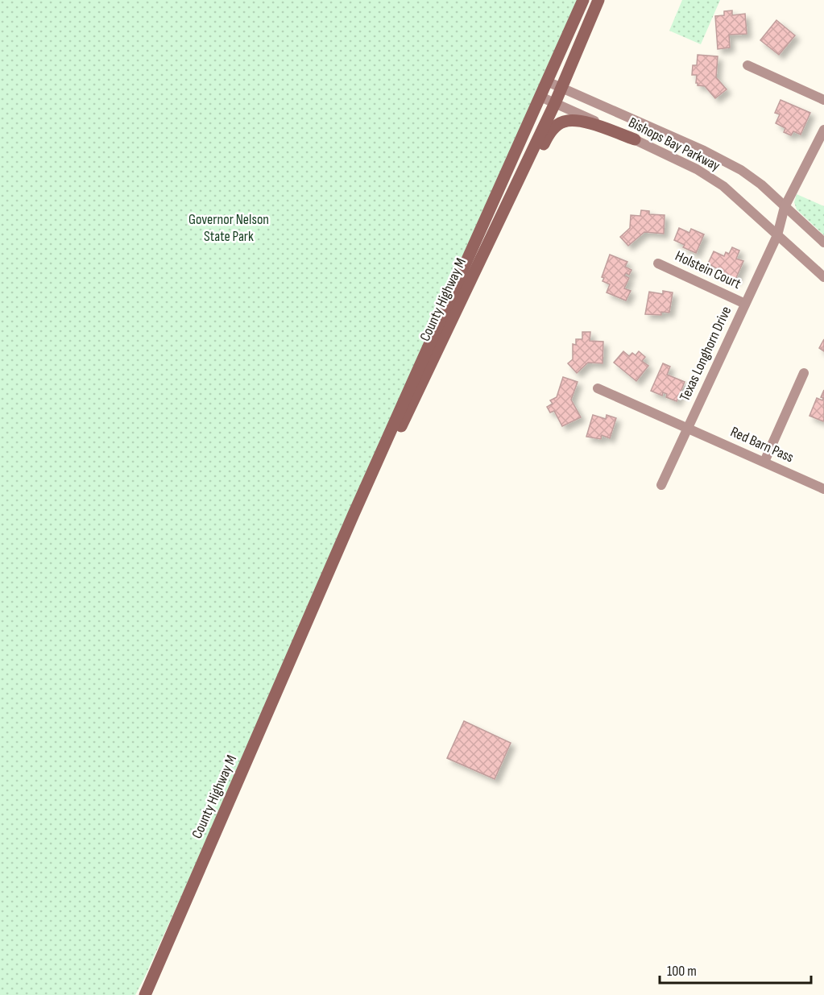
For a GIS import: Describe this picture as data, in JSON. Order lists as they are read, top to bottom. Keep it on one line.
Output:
{"streets":{"main road":["County Highway M"],"street":["Bishops Bay Parkway","Holstein Court","Texas Longhorn Drive","Red Barn Pass"]},"crossings":[["Bishops Bay Parkway","County Highway M"],["Bishops Bay Parkway","Texas Longhorn Drive"],["Holstein Court","Texas Longhorn Drive"],["Texas Longhorn Drive","Red Barn Pass"]],"parks":["Governor Nelson State Park"],"scale_bar":"100 m"}
